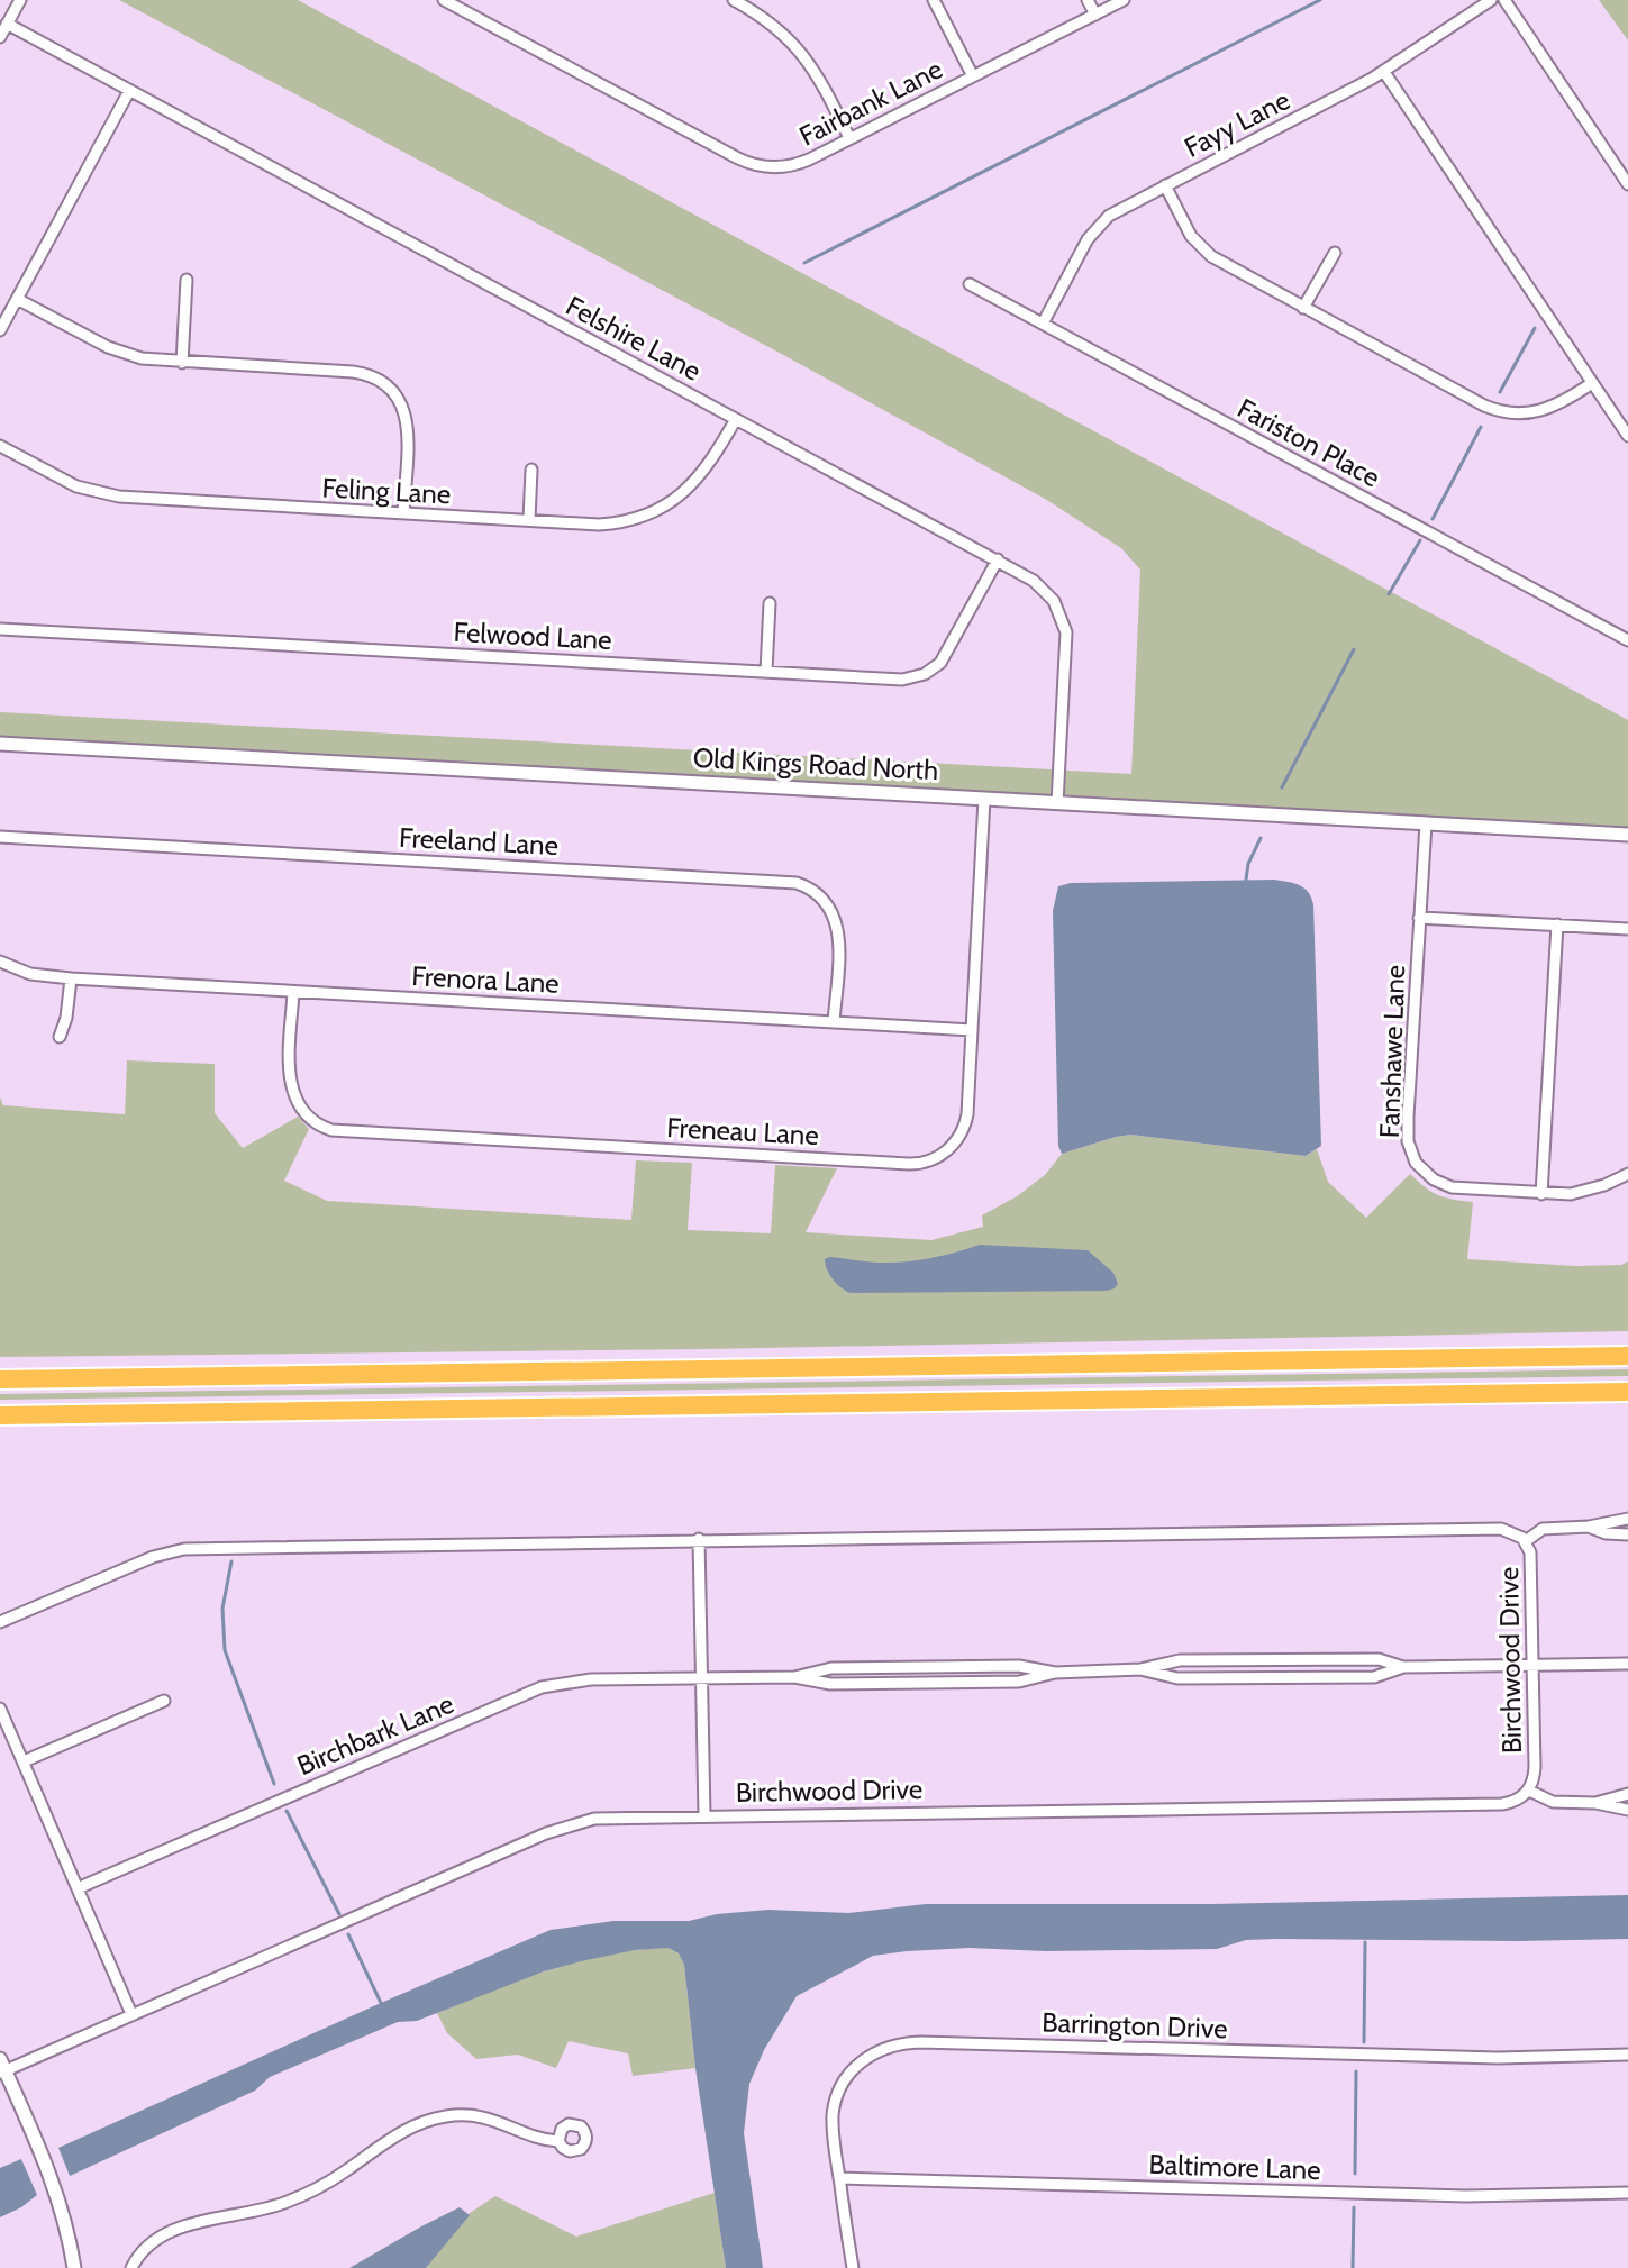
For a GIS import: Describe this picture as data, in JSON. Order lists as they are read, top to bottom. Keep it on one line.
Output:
{"streets":{"street":["Fairbank Lane","Fayy Lane","Felshire Lane","Fariston Place","Feling Lane","Felwood Lane","Old Kings Road North","Freeland Lane","Frenora Lane","Fanshawe Lane","Freneau Lane","Birchwood Drive","Birchbark Lane","Barrington Drive","Baltimore Lane"]},"crossings":[["Fayy Lane","Fariston Place"],["Felshire Lane","Feling Lane"],["Felshire Lane","Felwood Lane"],["Felshire Lane","Old Kings Road North"],["Old Kings Road North","Fanshawe Lane"],["Old Kings Road North","Freneau Lane"],["Freeland Lane","Frenora Lane"],["Frenora Lane","Freneau Lane"],["Barrington Drive","Baltimore Lane"]]}
